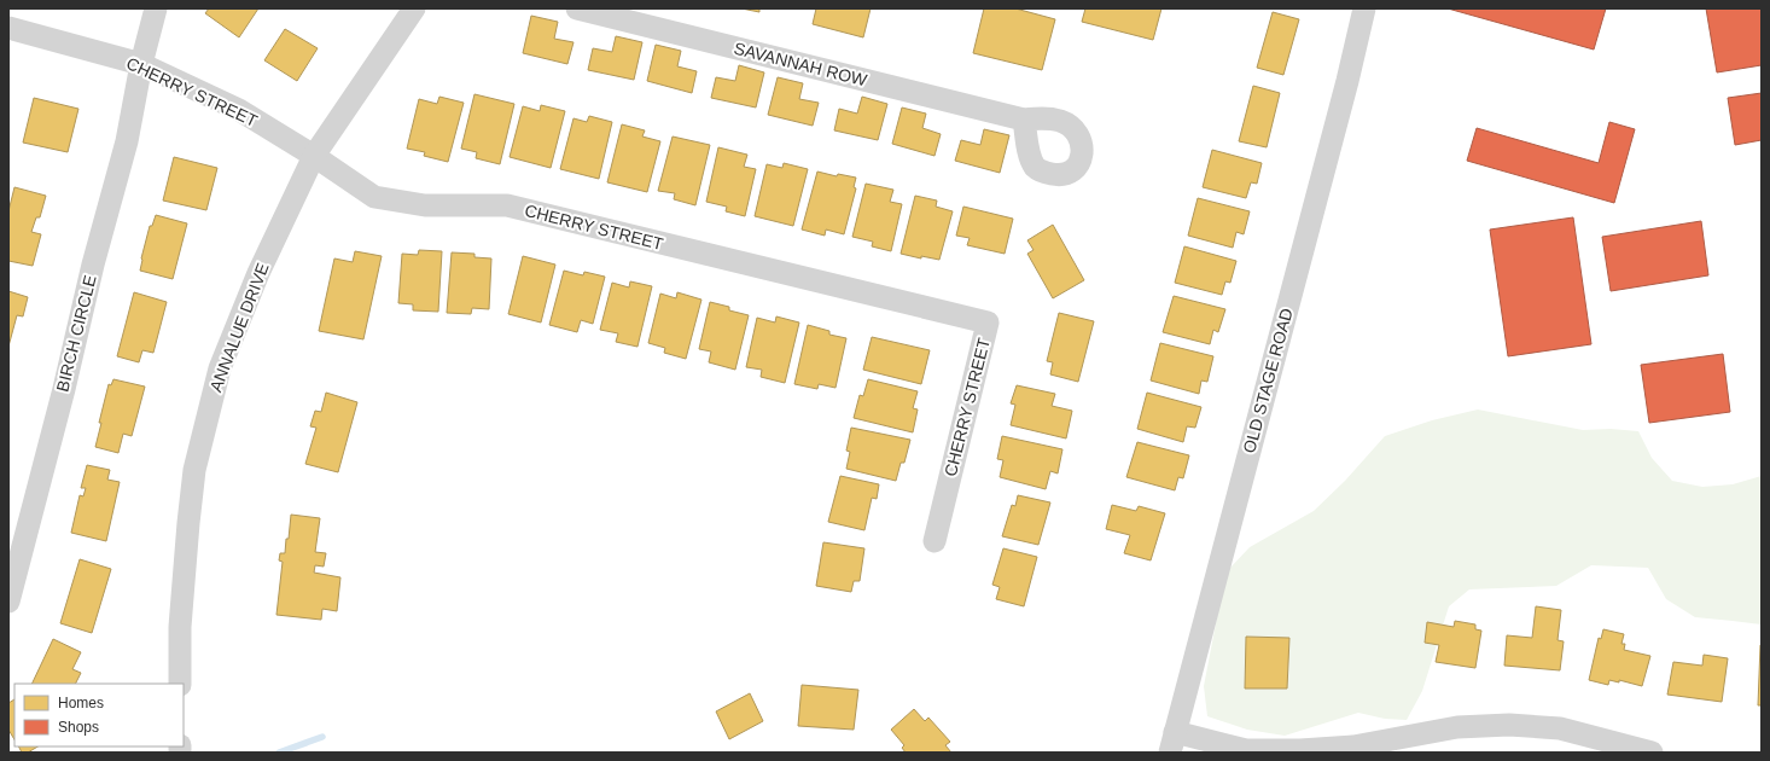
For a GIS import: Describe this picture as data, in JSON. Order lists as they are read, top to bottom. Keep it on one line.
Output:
{"streets":{"street":["SAVANNAH ROW","CHERRY STREET","ANNALUE DRIVE","BIRCH CIRCLE","OLD STAGE ROAD"]},"crossings":[["CHERRY STREET","ANNALUE DRIVE"],["CHERRY STREET","BIRCH CIRCLE"]],"legend":["Homes","Shops"]}
